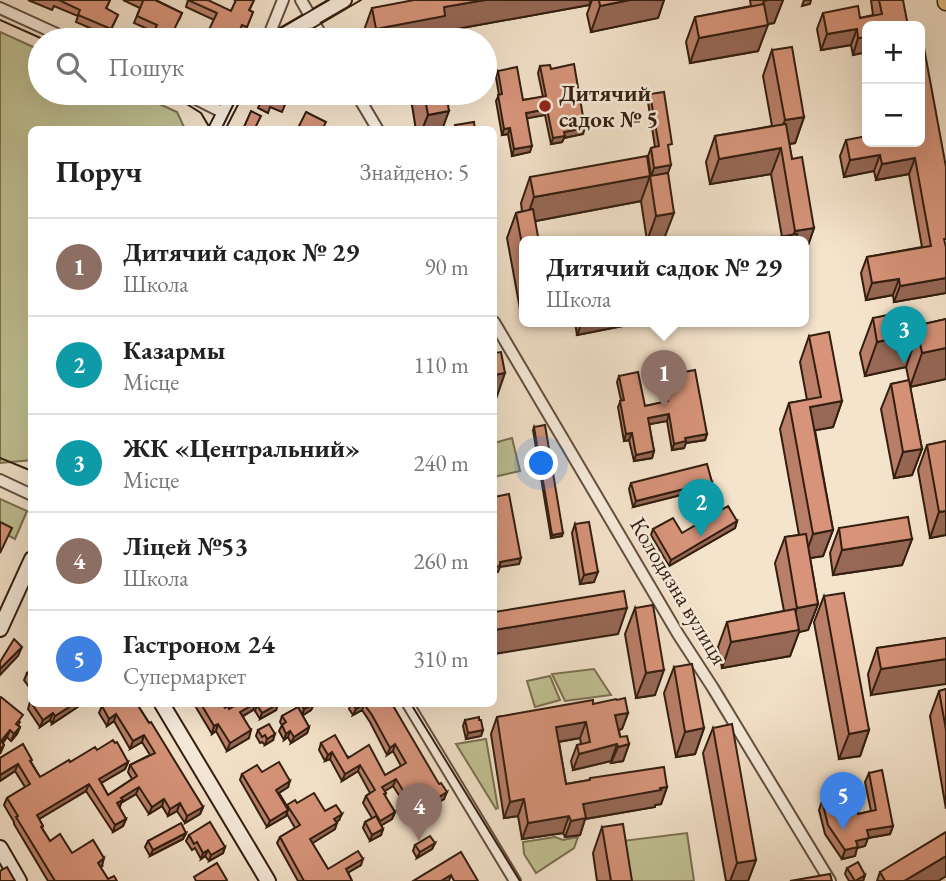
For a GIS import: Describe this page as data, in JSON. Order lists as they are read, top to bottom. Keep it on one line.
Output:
{"streets":{"street":["Колодязна вулиця"]},"places":["Дитячий садок № 5"],"page":{"map_buttons":["+","−"],"search":"Пошук","heading":["Поруч","Знайдено: 5"],"list":[{"mark":"1","name":"Дитячий садок № 29","note":"Школа","value":"90 m"},{"mark":"2","name":"Казармы","note":"Місце","value":"110 m"},{"mark":"3","name":"ЖК «Центральний»","note":"Місце","value":"240 m"},{"mark":"4","name":"Ліцей №53","note":"Школа","value":"260 m"},{"mark":"5","name":"Гастроном 24","note":"Супермаркет","value":"310 m"}],"popup":["Дитячий садок № 29","Школа"],"pins":["3","1","2","5","4"]}}
